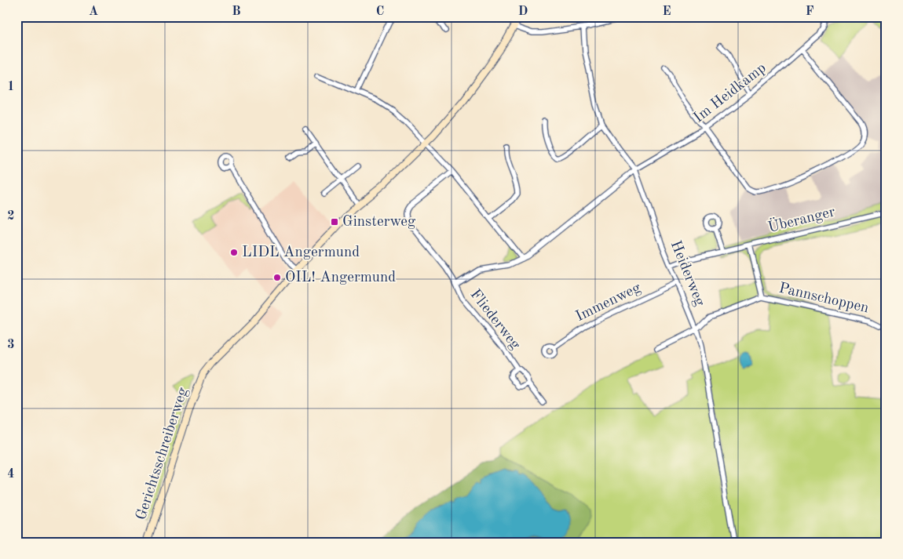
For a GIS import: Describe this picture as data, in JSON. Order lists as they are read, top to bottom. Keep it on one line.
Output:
{"streets":{"main road":["Gerichtsschreiberweg"],"street":["Im Heidkamp","Überanger","Heiderweg","Pannschoppen","Immenweg","Fliederweg"]},"crossings":[["Im Heidkamp","Heiderweg"],["Überanger","Heiderweg"],["Überanger","Pannschoppen"],["Heiderweg","Pannschoppen"],["Heiderweg","Immenweg"]],"places":{"transit":["Ginsterweg"],"other":["LIDL Angermund","OIL! Angermund"]},"grid":{"columns":["A","B","C","D","E","F"],"rows":["1","2","3","4"]}}
